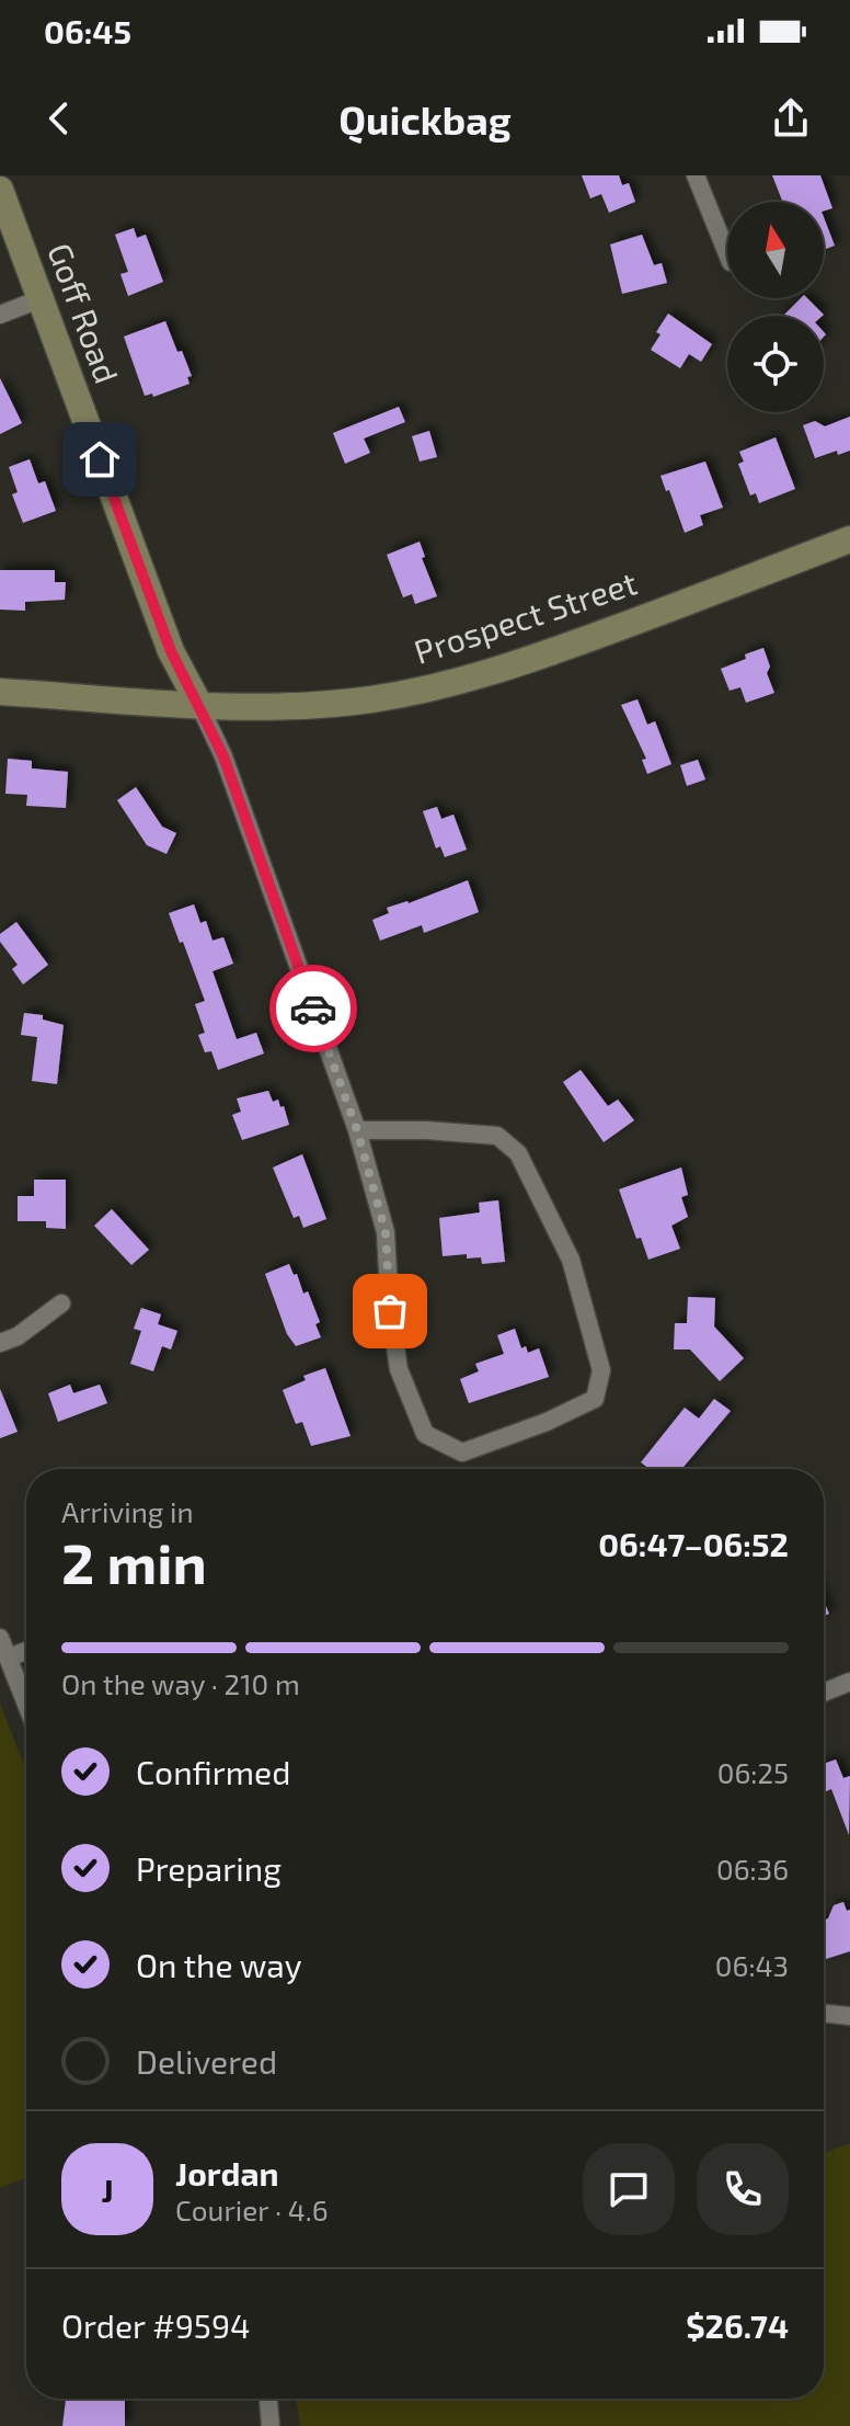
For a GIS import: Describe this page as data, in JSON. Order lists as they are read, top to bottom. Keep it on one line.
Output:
{"streets":{"main road":["Goff Road","Prospect Street"]},"crossings":[["Goff Road","Prospect Street"]],"north":"top","page":{"status":"06:45","header":"Quickbag","heading":["2 min","Arriving in","06:47–06:52"],"panel":["Jordan","Courier · 4.6","Order #9594","$26.74"],"bar":"On the way · 210 m","list":[["Confirmed","06:25"],["Preparing","06:36"],["On the way","06:43"],"Delivered"],"round":"J"}}
